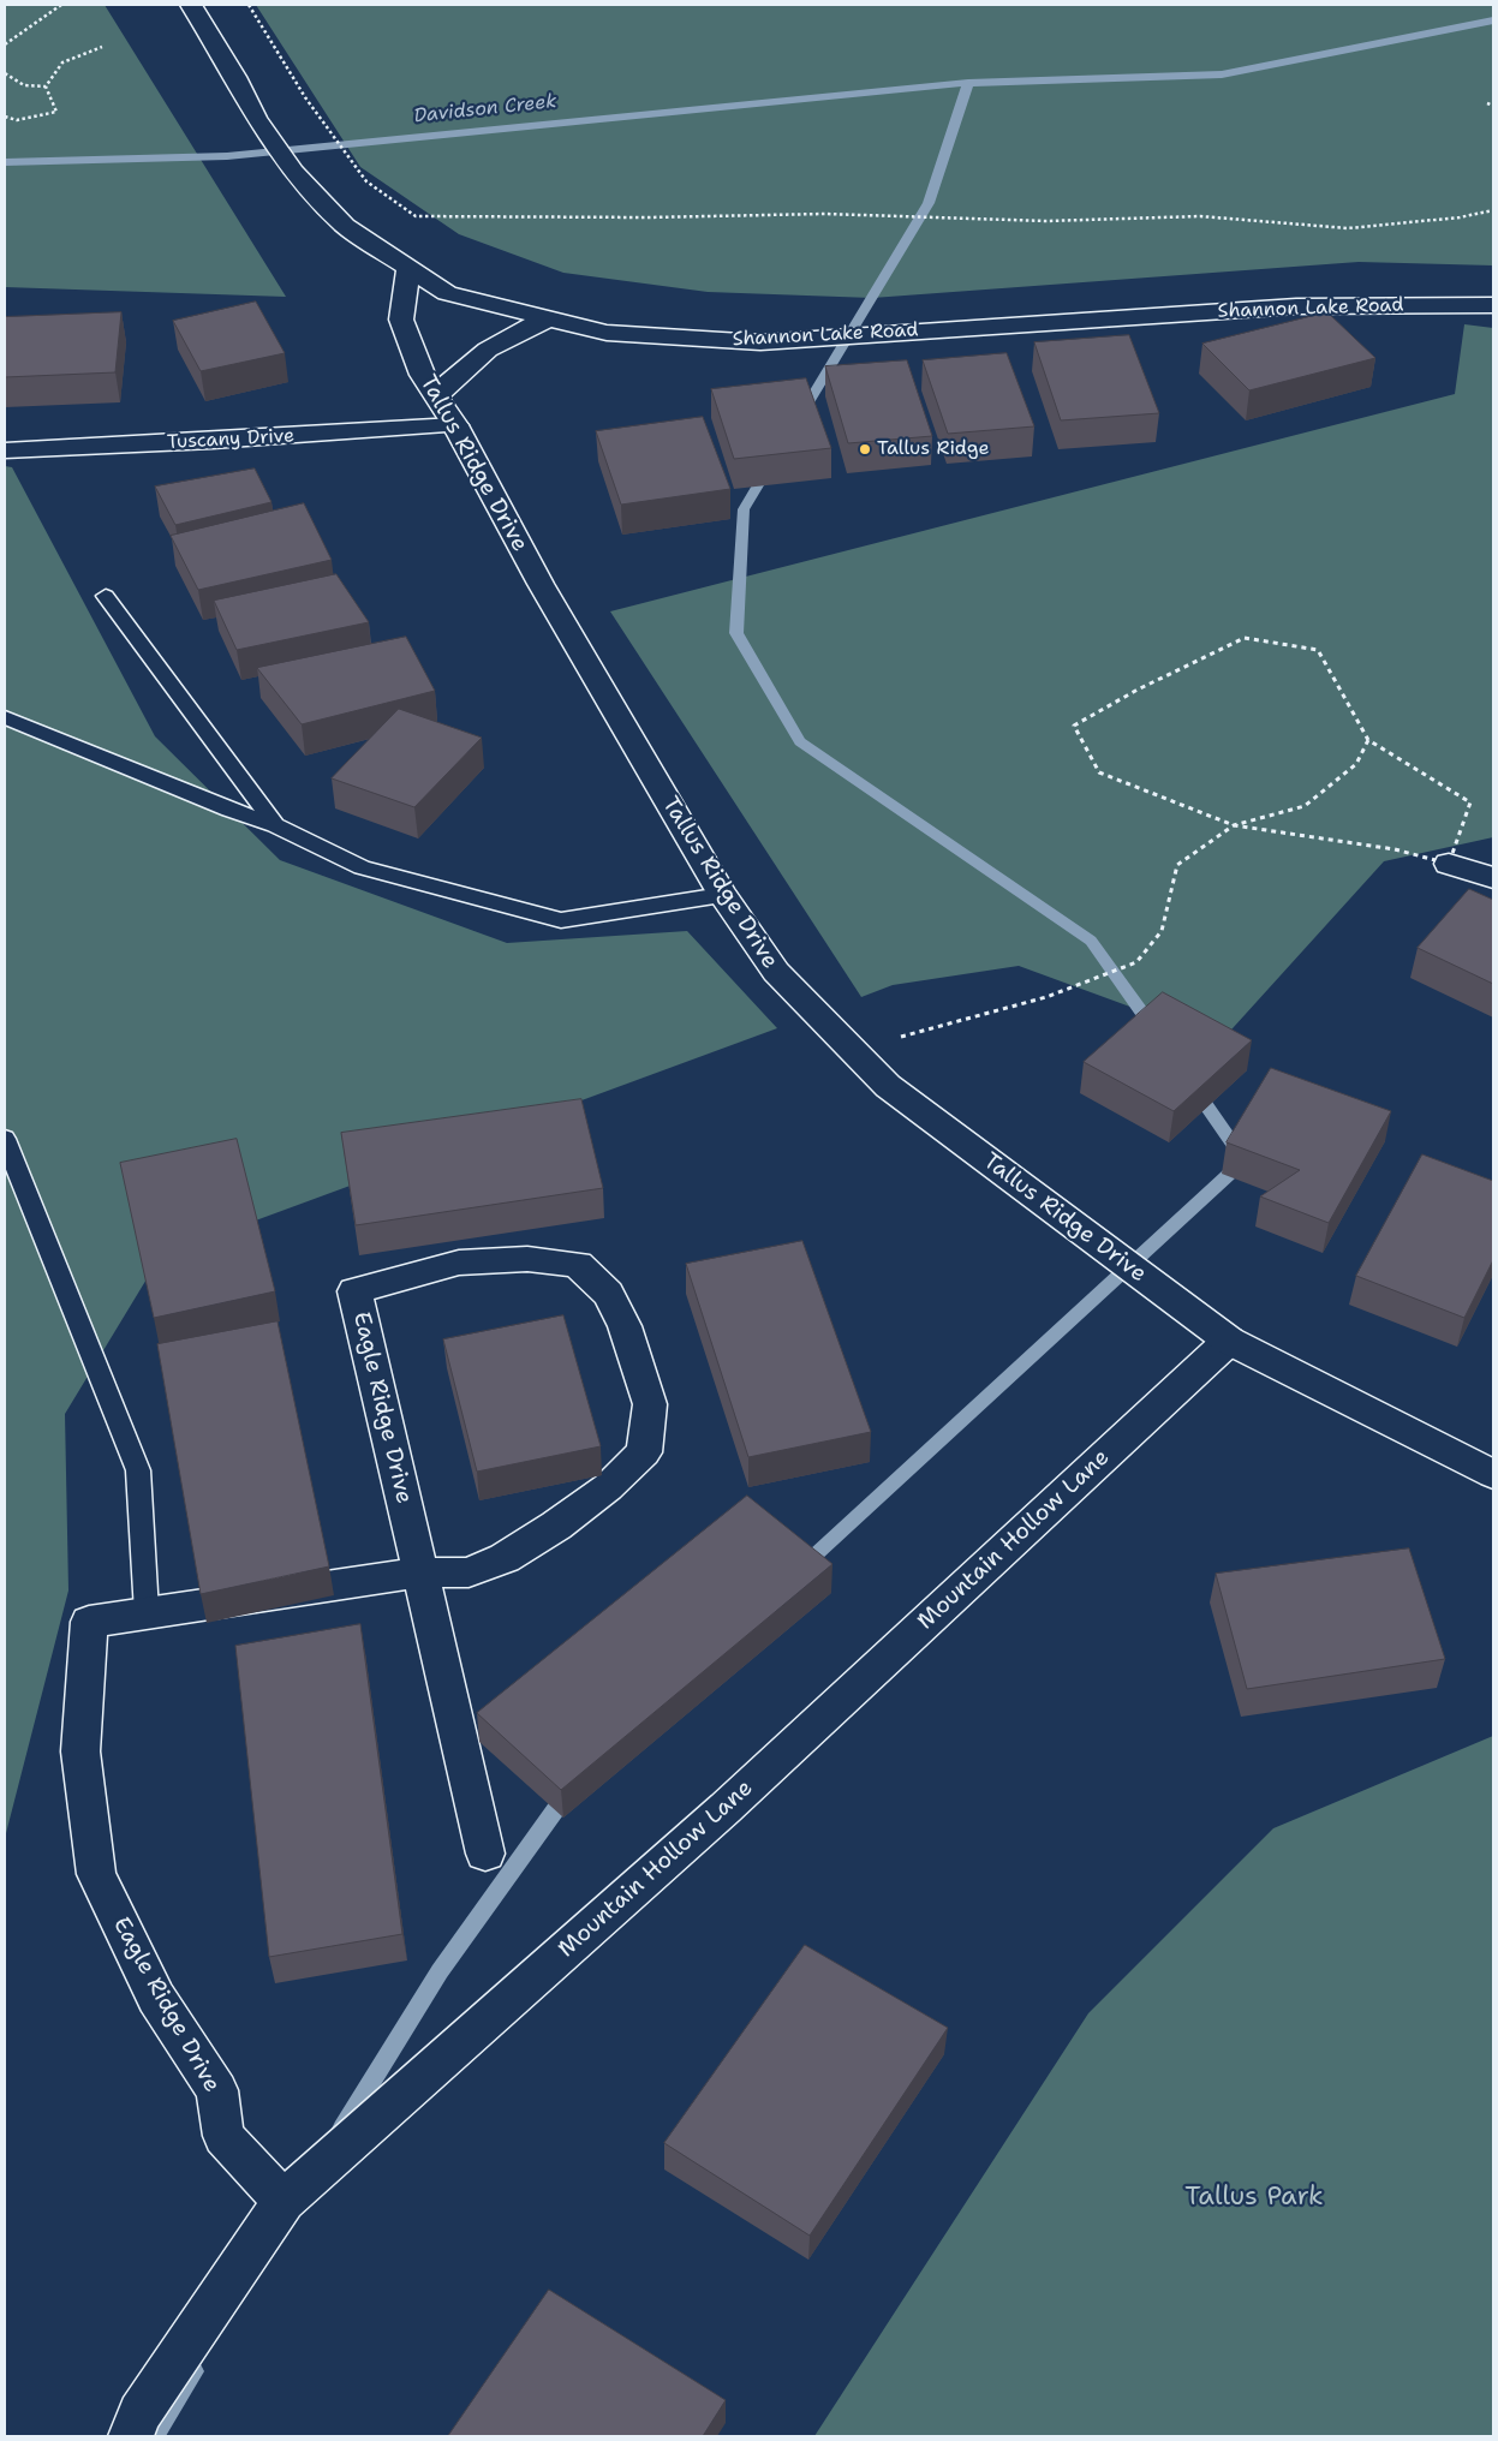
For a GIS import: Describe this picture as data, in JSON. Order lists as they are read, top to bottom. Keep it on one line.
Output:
{"streets":{"street":["Shannon Lake Road","Tuscany Drive","Tallus Ridge Drive","Eagle Ridge Drive","Mountain Hollow Lane"]},"crossings":[["Shannon Lake Road","Tallus Ridge Drive"],["Tuscany Drive","Tallus Ridge Drive"],["Tallus Ridge Drive","Mountain Hollow Lane"],["Eagle Ridge Drive","Mountain Hollow Lane"]],"water":["Davidson Creek"],"parks":["Tallus Park"],"places":["Tallus Ridge"]}
